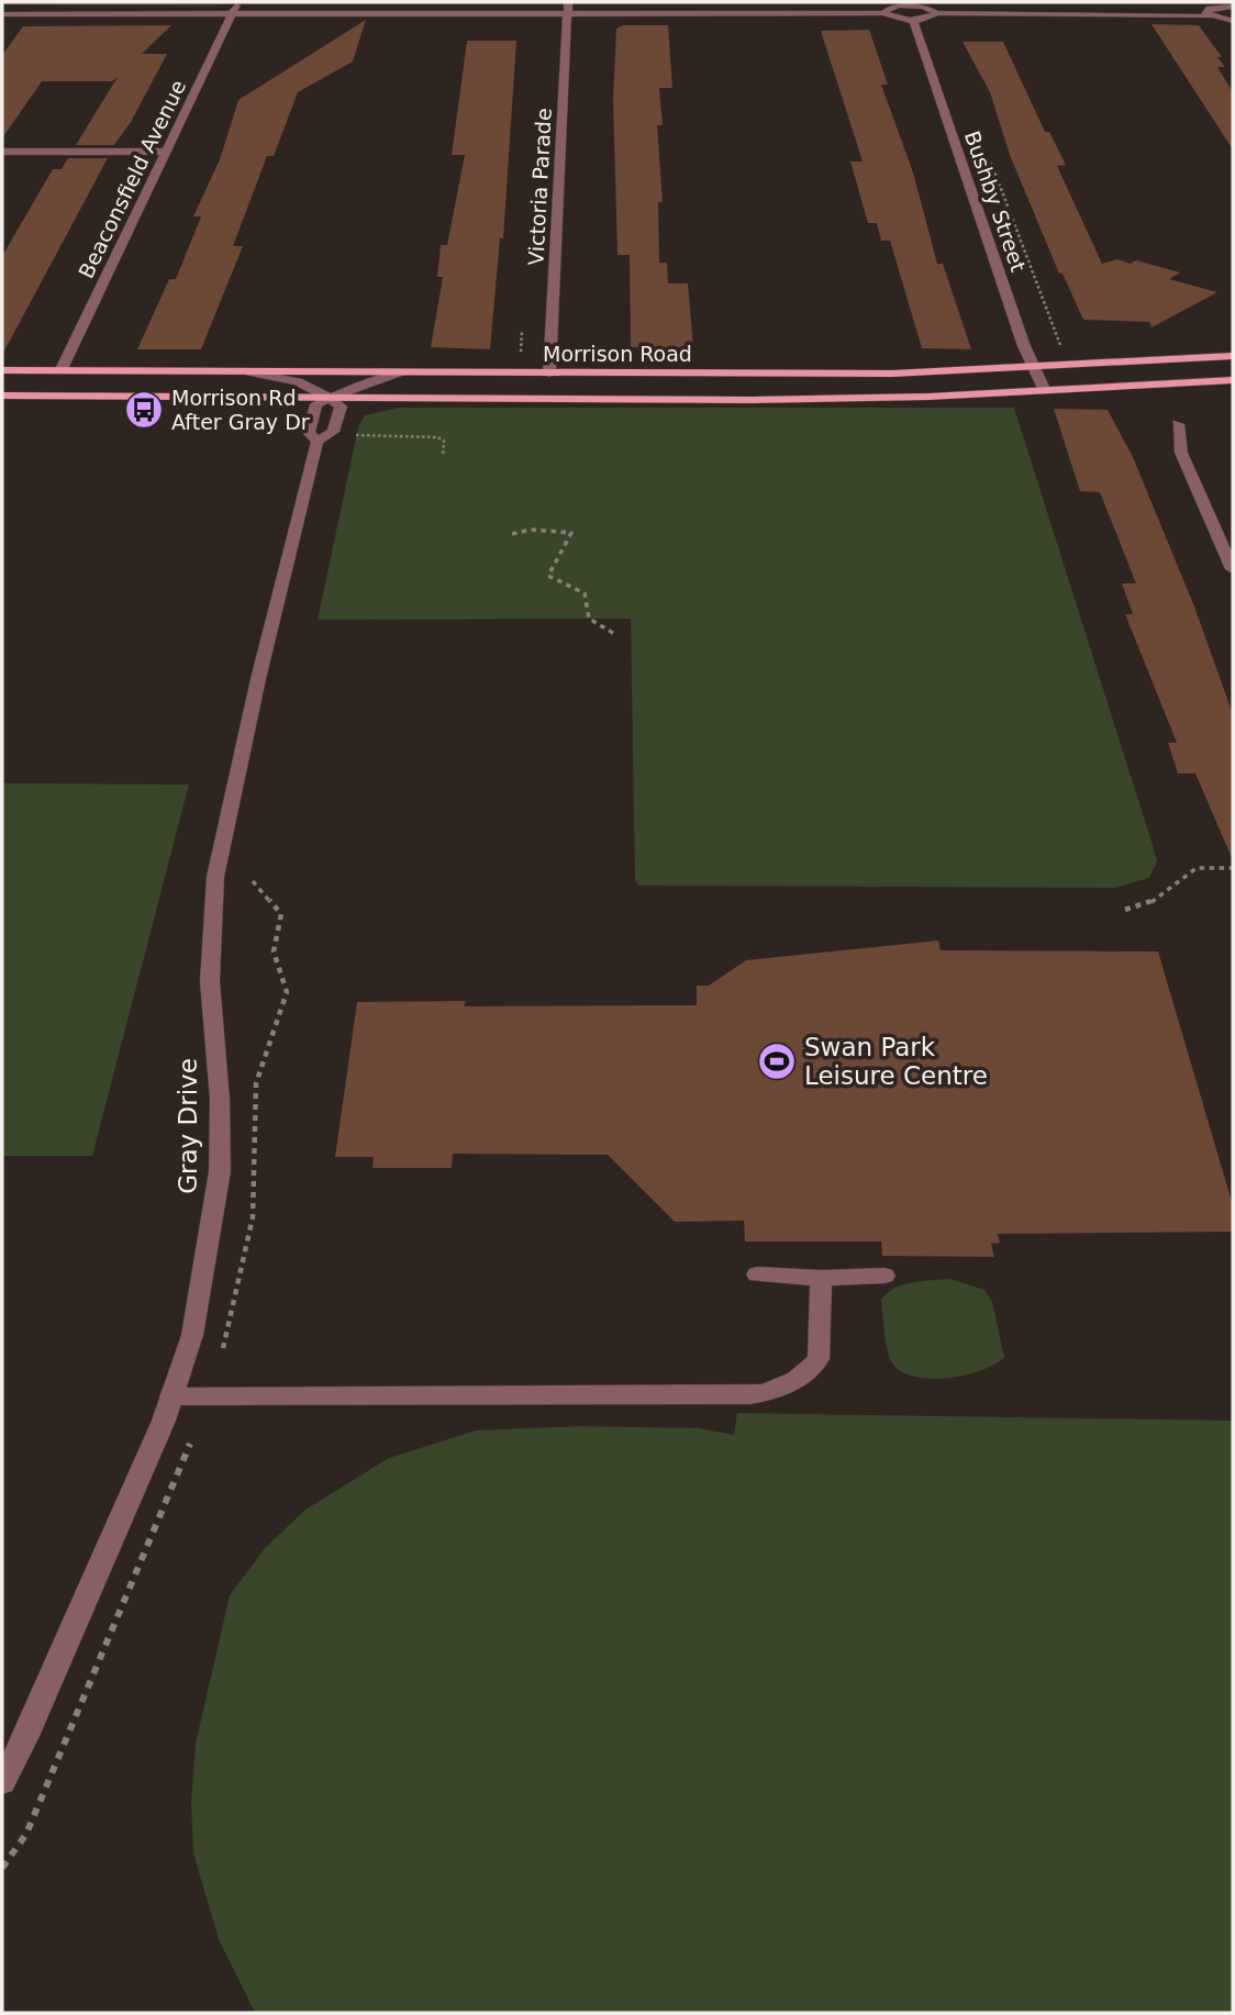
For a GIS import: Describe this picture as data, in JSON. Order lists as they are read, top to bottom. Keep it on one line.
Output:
{"streets":{"main road":["Morrison Road"],"street":["Beaconsfield Avenue","Victoria Parade","Bushby Street","Gray Drive"]},"crossings":[["Beaconsfield Avenue","Morrison Road"],["Victoria Parade","Morrison Road"],["Bushby Street","Morrison Road"],["Morrison Road","Gray Drive"]],"places":{"bus stop":["Morrison Rd After Gray Dr"],"sports":["Swan Park Leisure Centre"]}}
